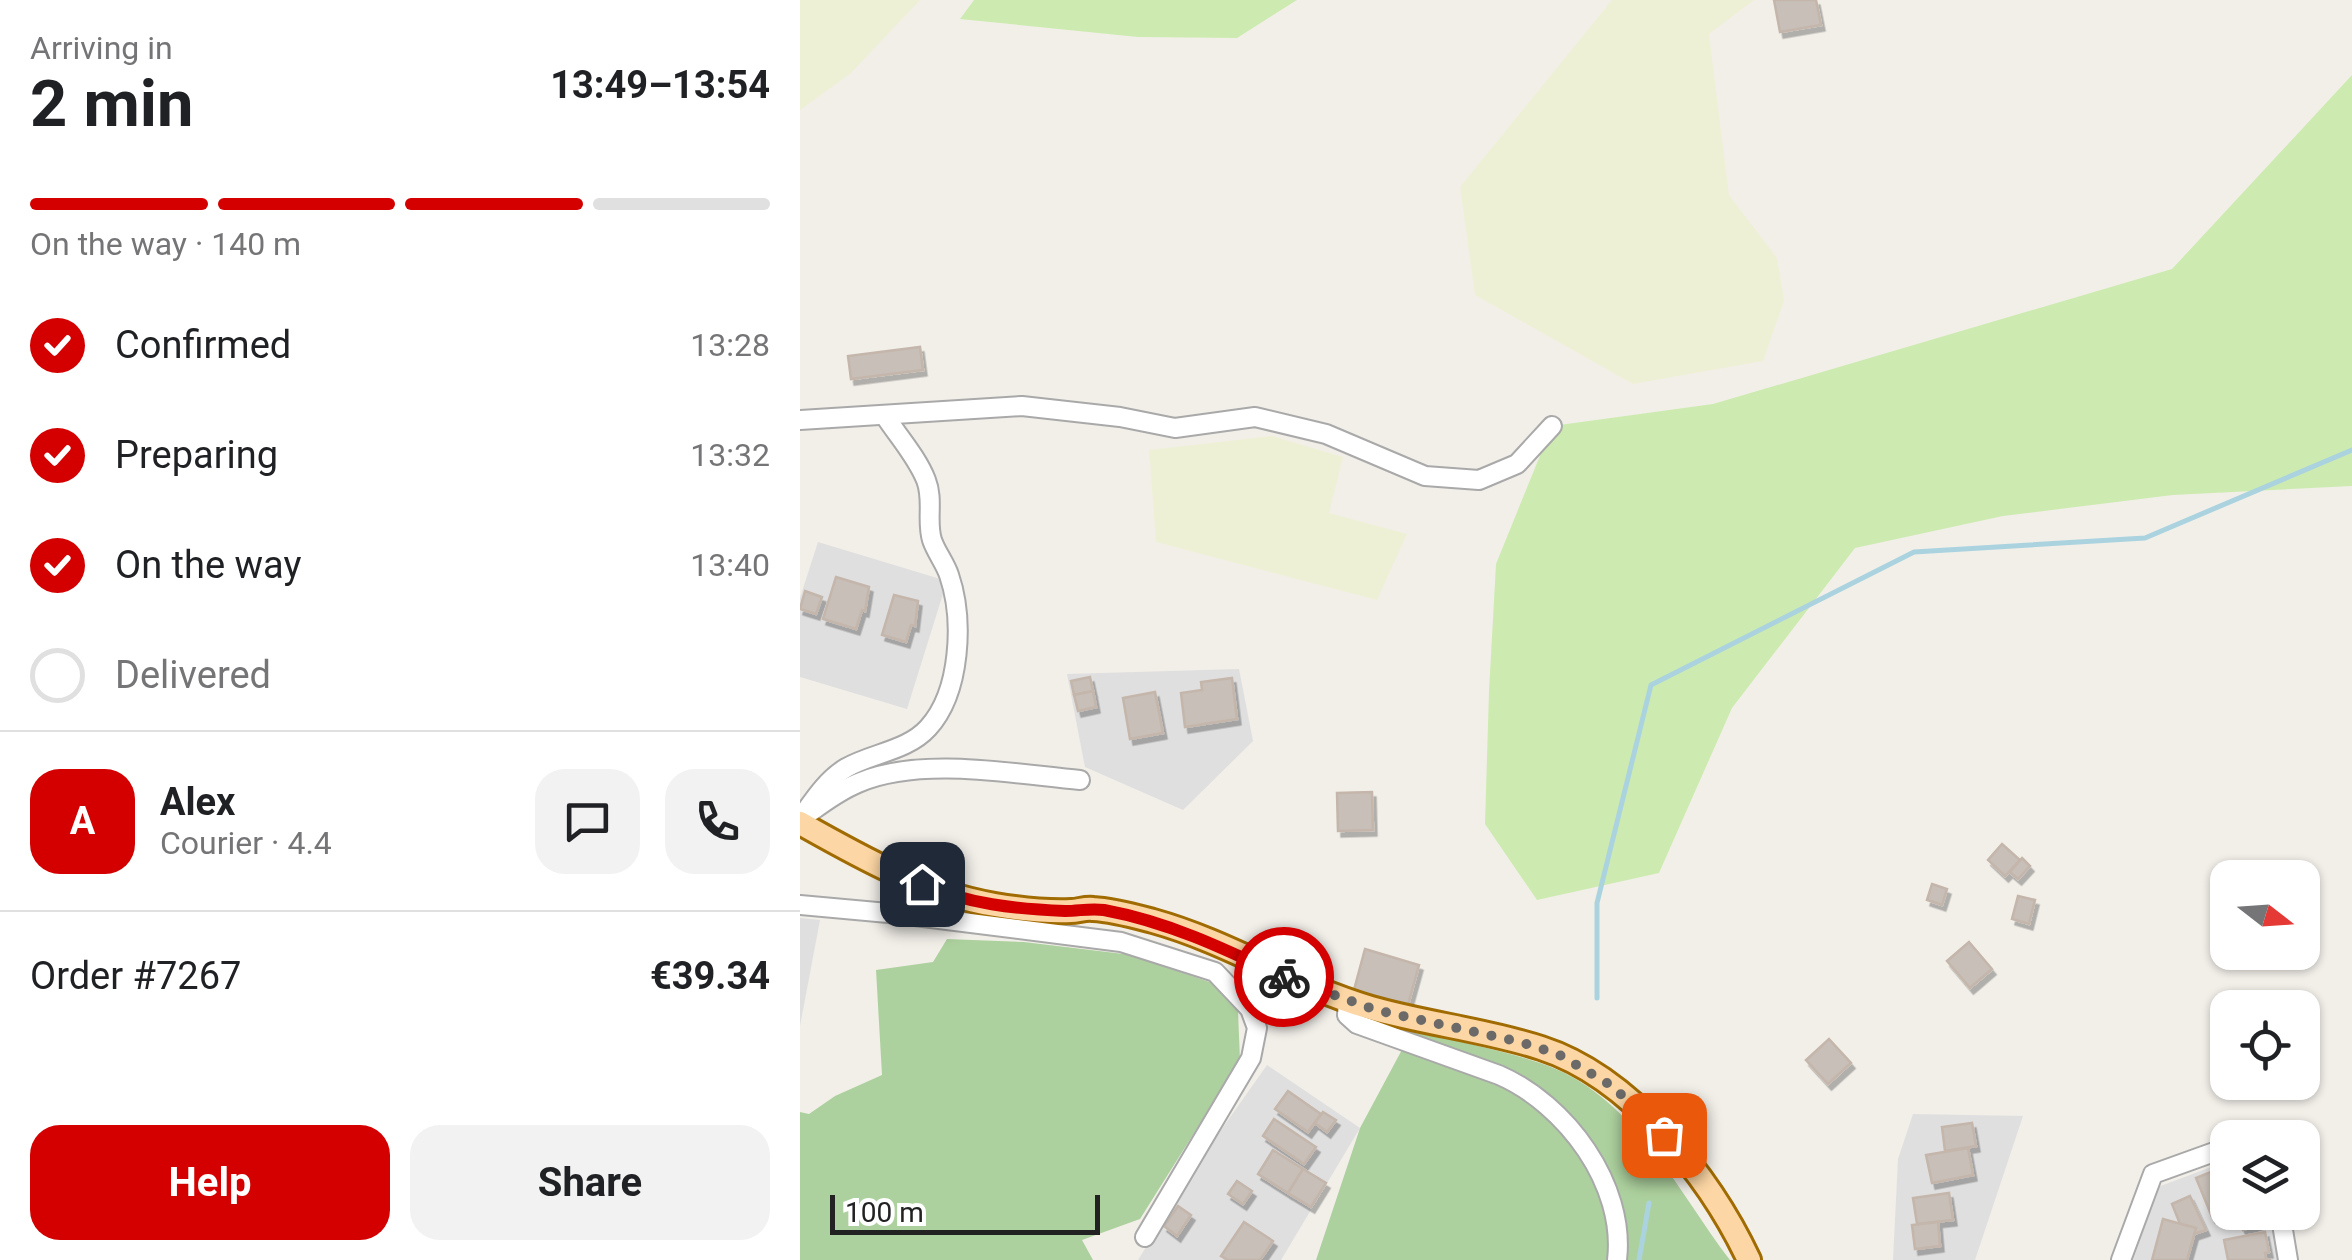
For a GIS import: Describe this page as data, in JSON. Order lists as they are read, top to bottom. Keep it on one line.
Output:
{"scale_bar":"100 m","north":"right","page":{"heading":["2 min","Arriving in","13:49–13:54"],"panel":["Alex","Courier · 4.4","Order #7267","€39.34"],"bar":"On the way · 140 m","list":[["Confirmed","13:28"],["Preparing","13:32"],["On the way","13:40"],"Delivered"],"round":"A","buttons":["Help","Share"],"scale":"100 m"}}
